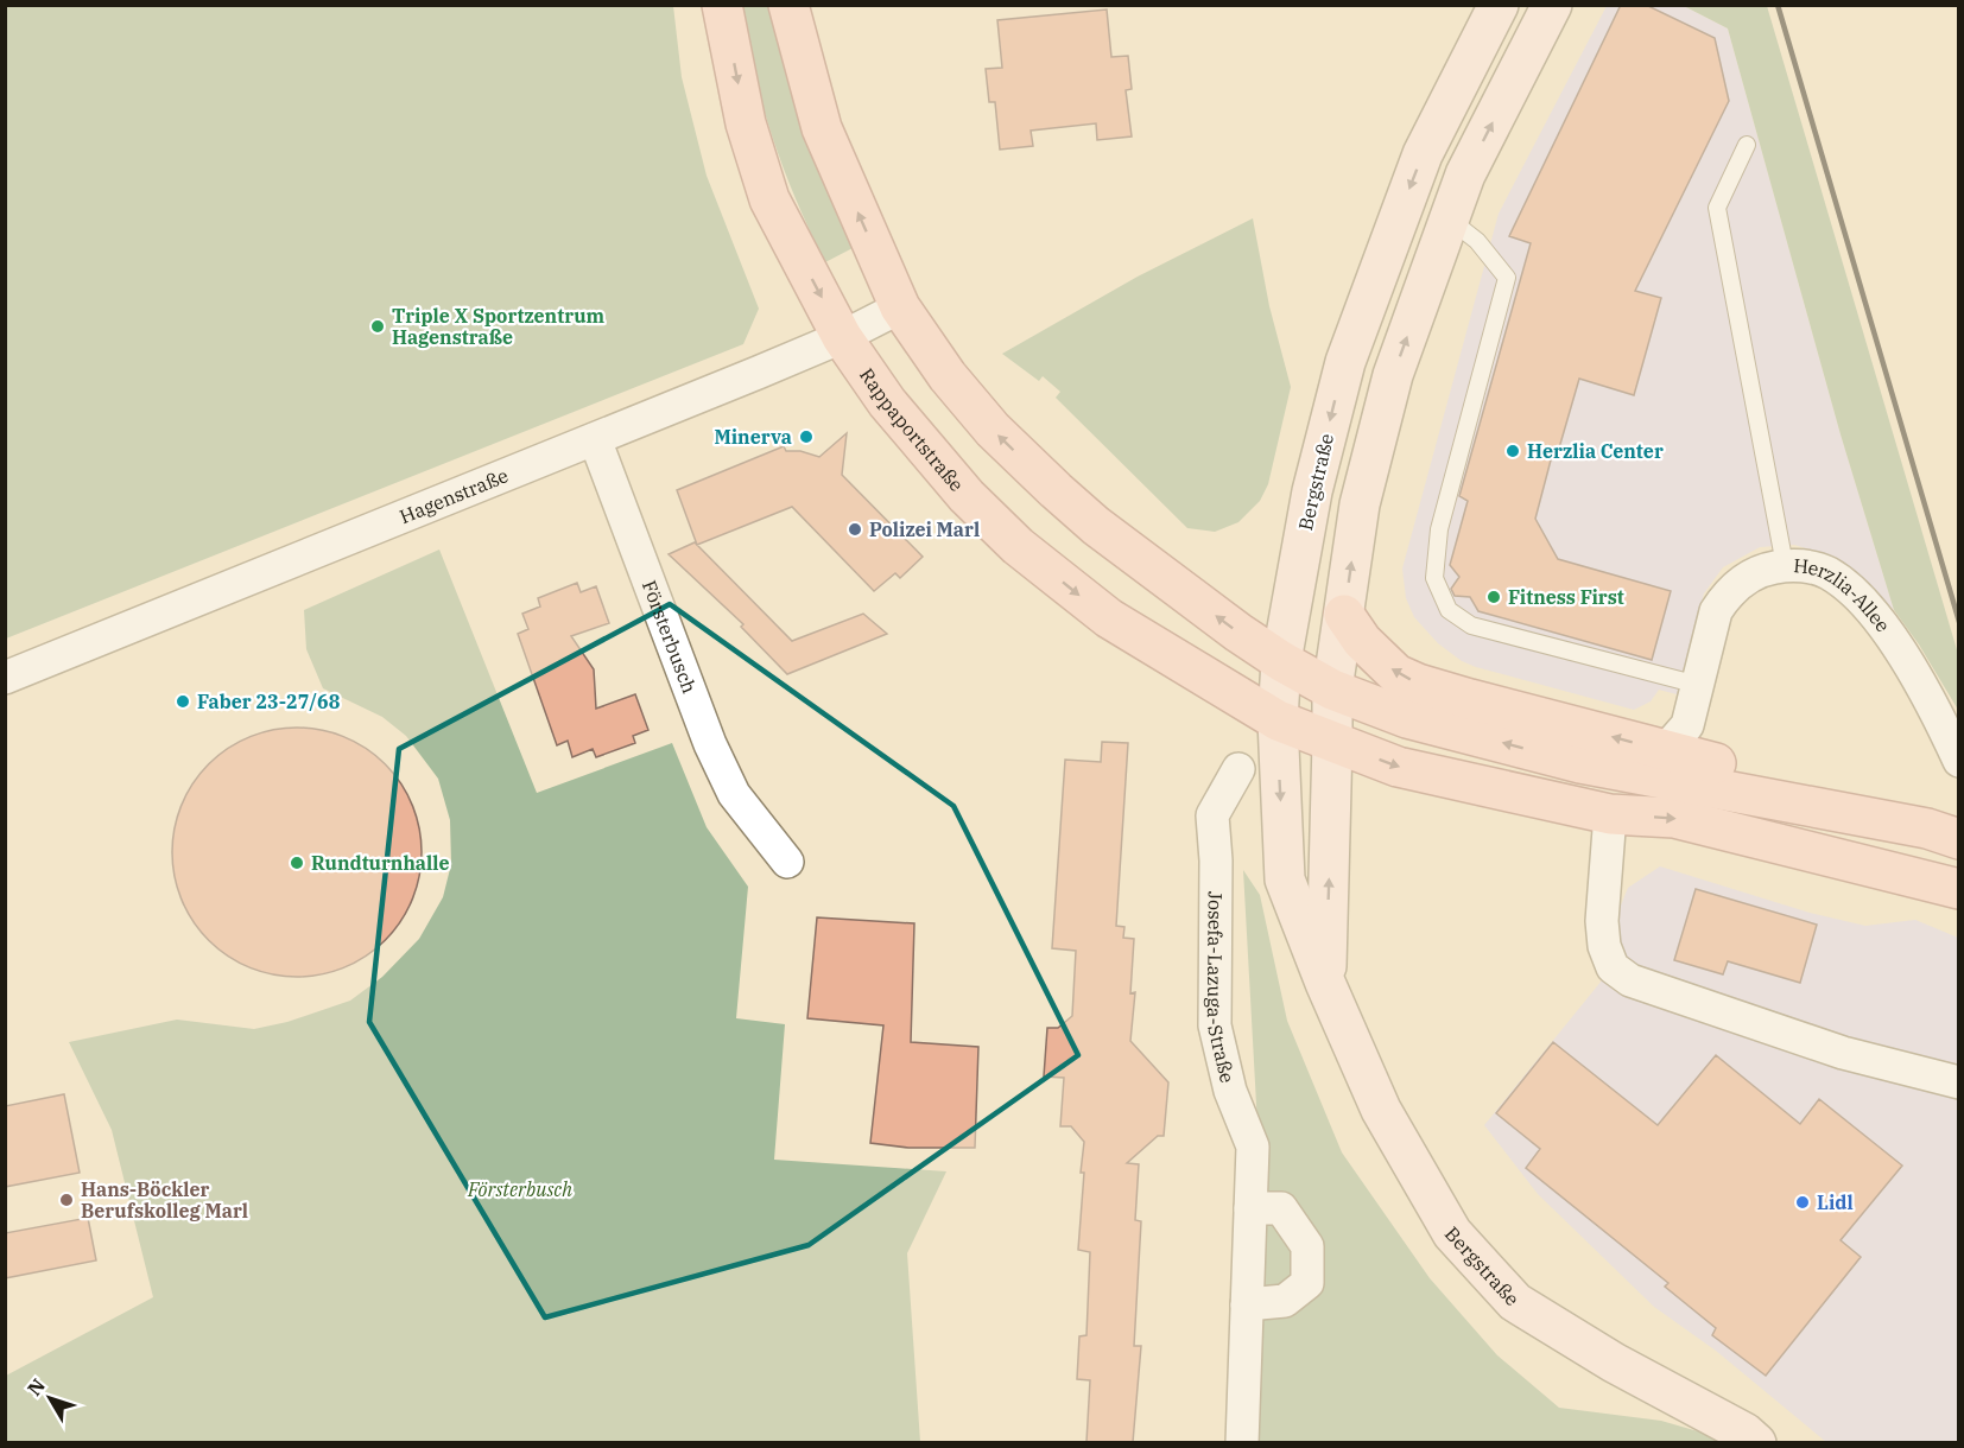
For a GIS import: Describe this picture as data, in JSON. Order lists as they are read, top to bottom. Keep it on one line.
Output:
{"streets":{"main road":["Rappaportstraße","Bergstraße"],"street":["Hagenstraße","Herzlia-Allee","Försterbusch","Josefa-Lazuga-Straße"]},"crossings":[["Rappaportstraße","Bergstraße"],["Rappaportstraße","Hagenstraße"],["Hagenstraße","Försterbusch"]],"parks":["Försterbusch"],"places":["Triple X Sportzentrum Hagenstraße","Minerva","Herzlia Center","Polizei Marl","Fitness First","Faber 23-27/68","Rundturnhalle","Hans-Böckler Berufskolleg Marl","Lidl"],"north":"top left"}
